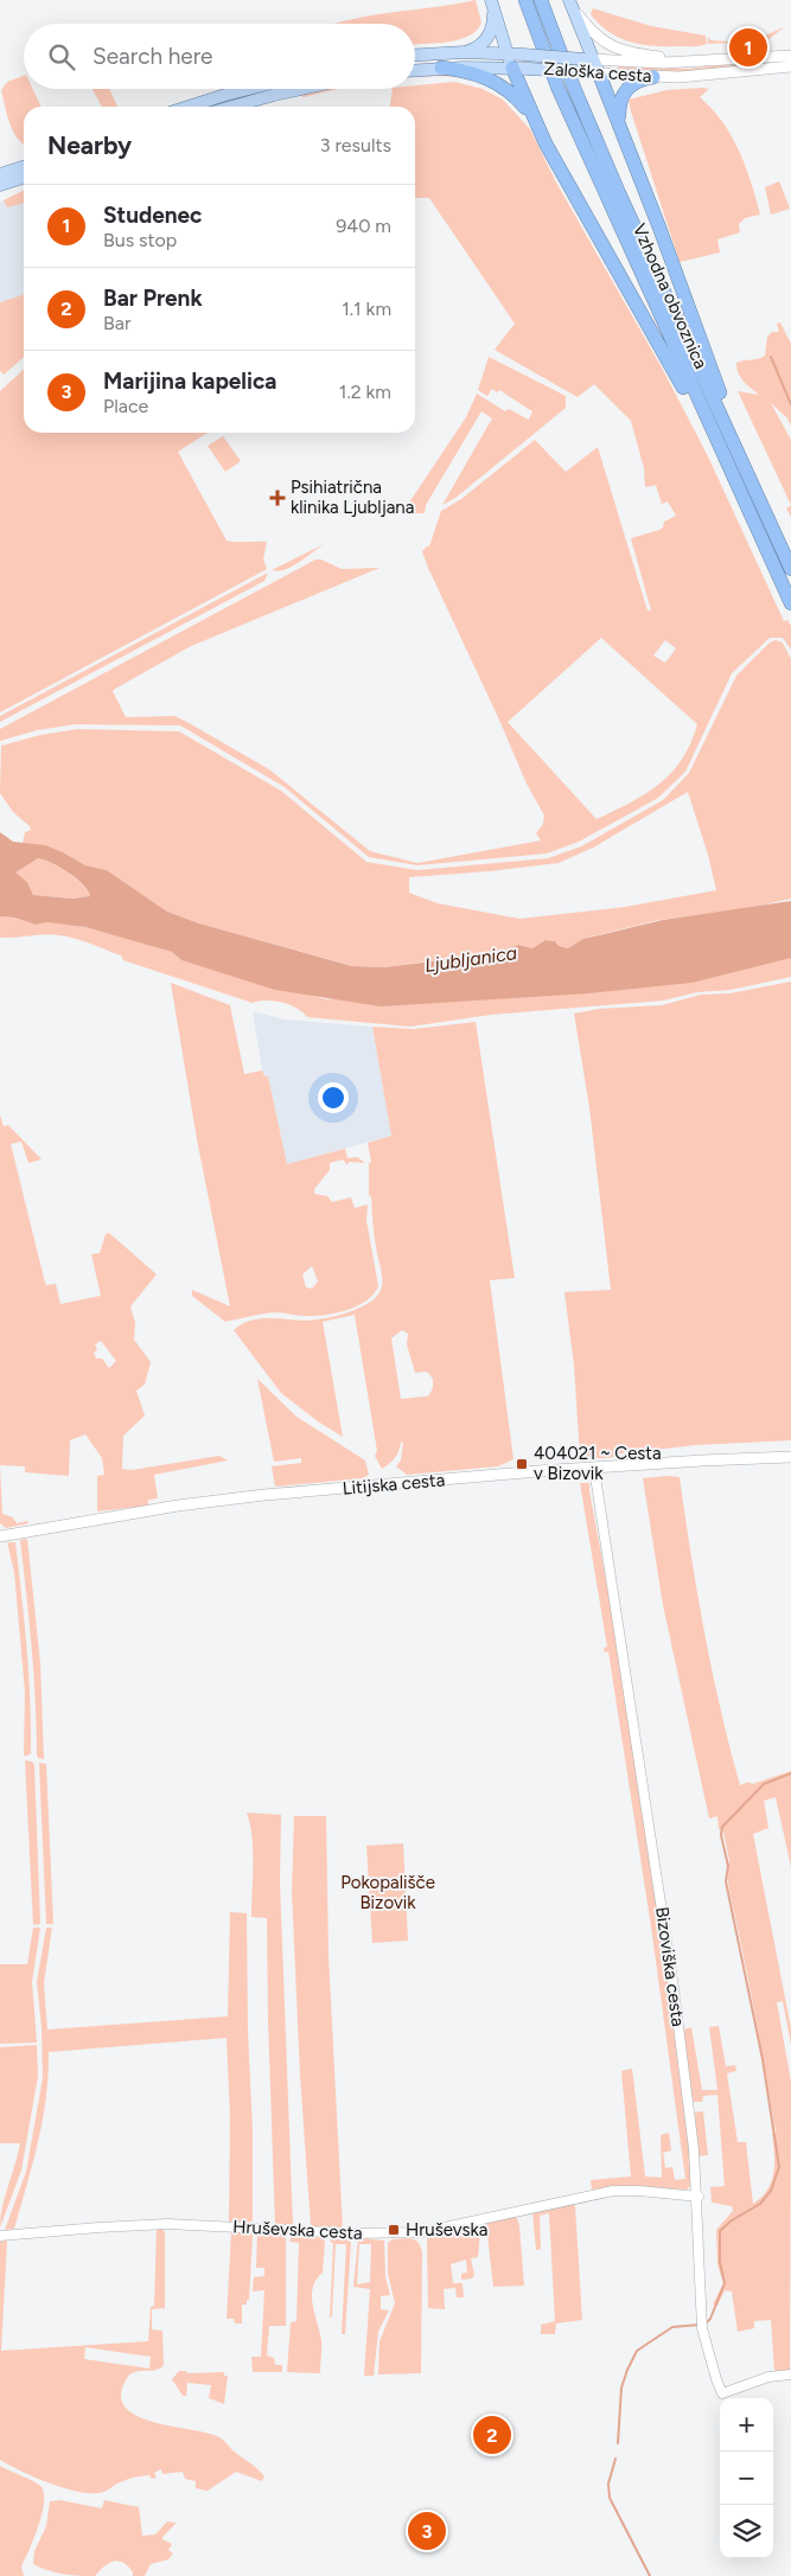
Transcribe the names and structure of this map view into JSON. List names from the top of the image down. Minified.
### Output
{"streets":{"highway":["Vzhodna obvoznica"],"main road":["Zaloška cesta","Litijska cesta"],"street":["Bizoviška cesta","Hruševska cesta"]},"crossings":[["Litijska cesta","Bizoviška cesta"],["Bizoviška cesta","Hruševska cesta"]],"water":["Ljubljanica"],"parks":["Pokopališče Bizovik"],"places":{"health":["Psihiatrična klinika Ljubljana"],"transit":["404021 ~ Cesta v Bizovik","Hruševska"]},"page":{"search":"Search here","pins":["1","2","3"],"heading":["Nearby","3 results"],"list":[{"mark":"1","name":"Studenec","note":"Bus stop","value":"940 m"},{"mark":"2","name":"Bar Prenk","note":"Bar","value":"1.1 km"},{"mark":"3","name":"Marijina kapelica","note":"Place","value":"1.2 km"}],"map_buttons":["+","−"]}}
